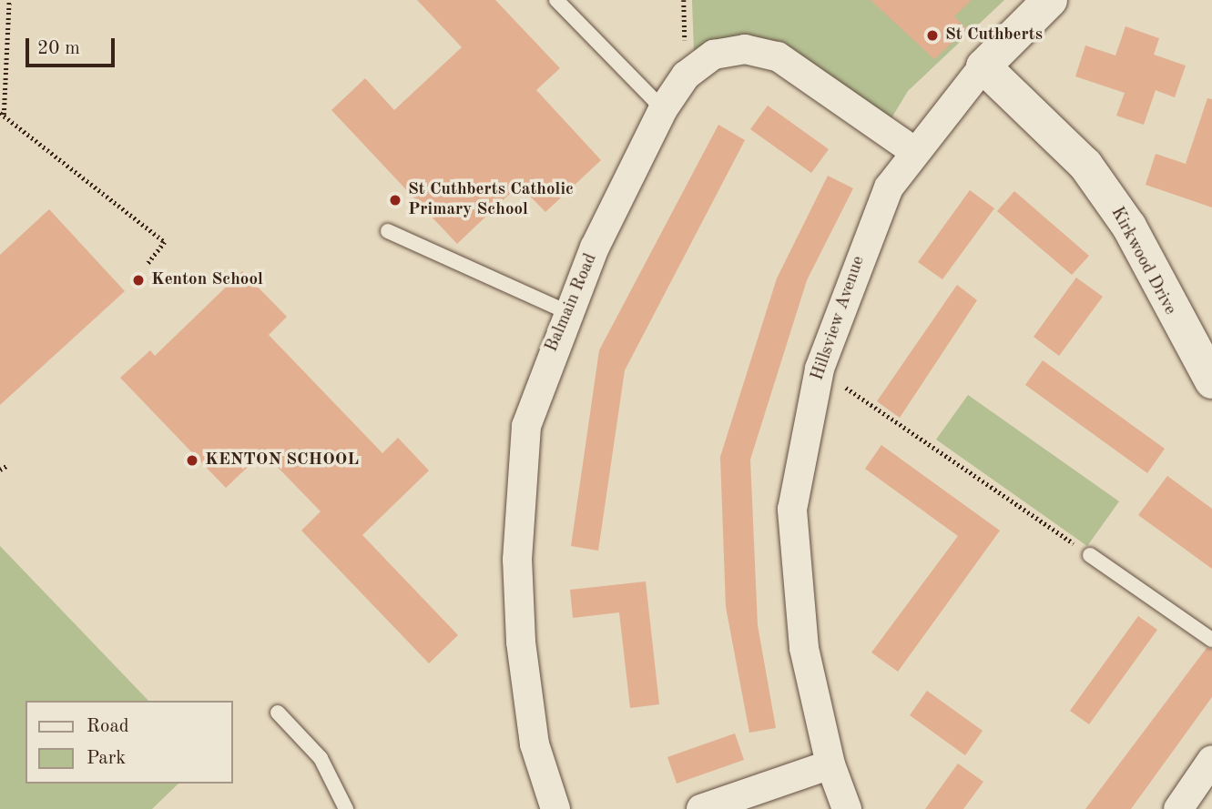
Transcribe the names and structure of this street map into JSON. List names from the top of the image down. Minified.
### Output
{"streets":{"street":["Kirkwood Drive","Balmain Road","Hillsview Avenue"]},"crossings":[["Kirkwood Drive","Hillsview Avenue"],["Balmain Road","Hillsview Avenue"]],"places":["St Cuthberts","St Cuthberts Catholic Primary School","Kenton School","KENTON SCHOOL"],"legend":["Road","Park"],"scale_bar":"20 m"}
